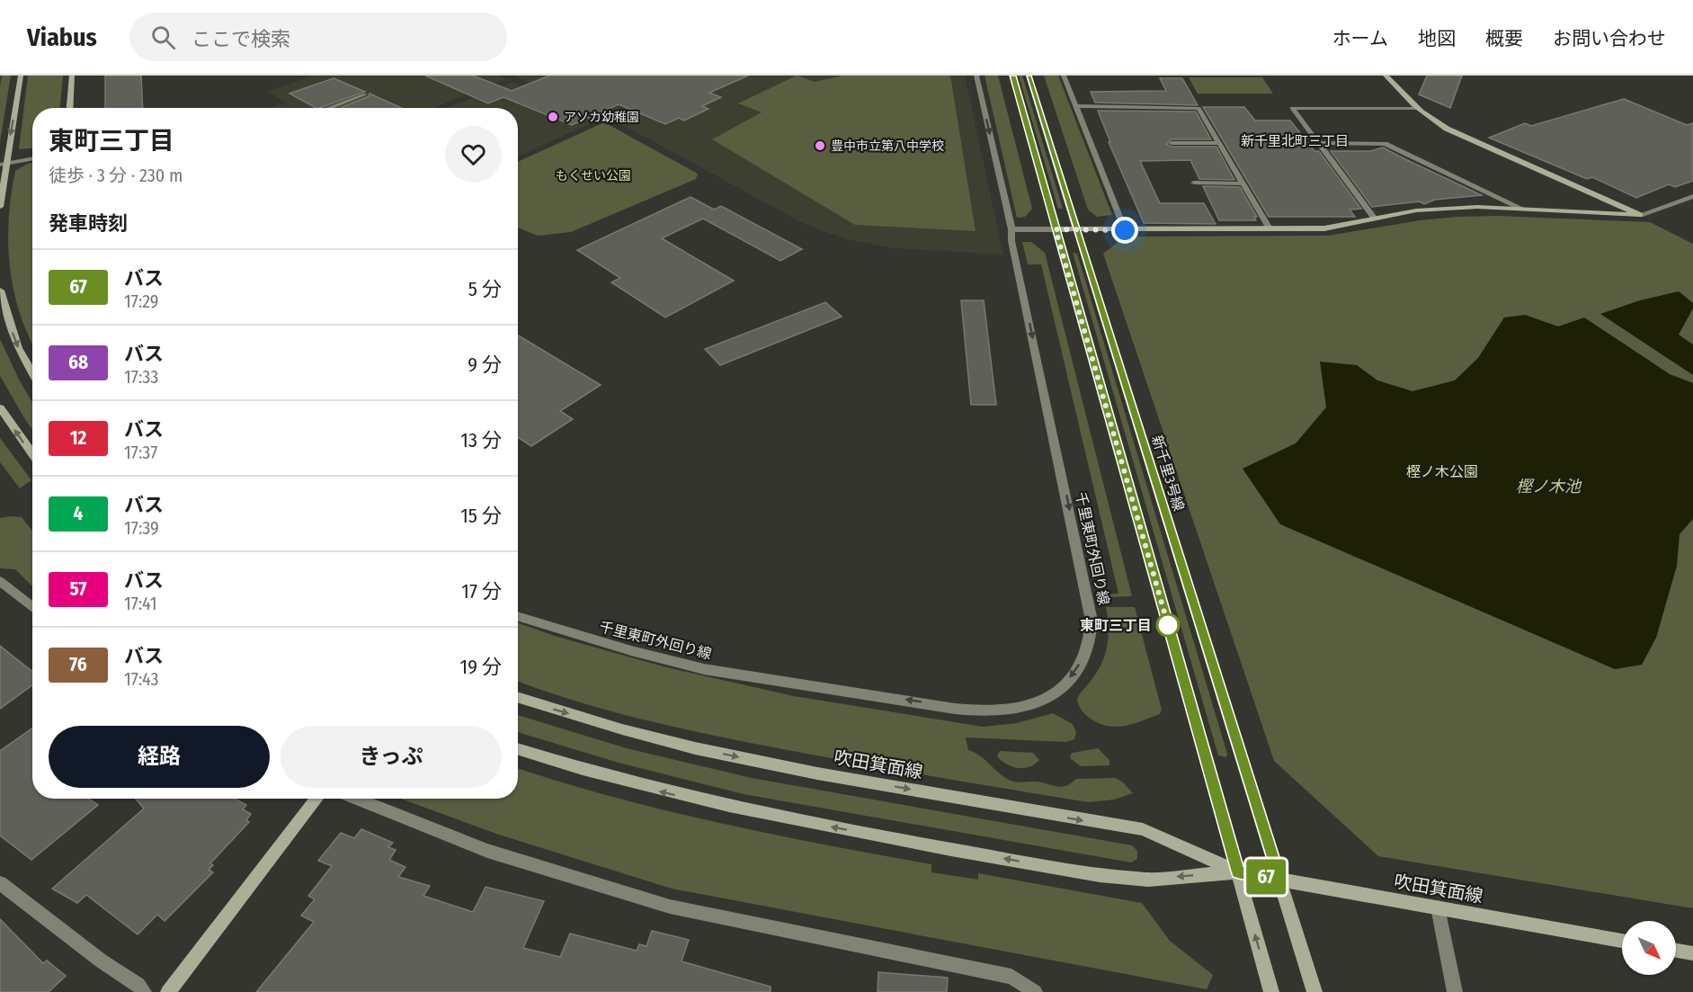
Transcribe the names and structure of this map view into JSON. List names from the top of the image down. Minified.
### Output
{"streets":{"street":["新千里3号線","千里東町外回り線","吹田箕面線"]},"crossings":[["新千里3号線","吹田箕面線"]],"districts":["新千里北町三丁目"],"water":["樫ノ木池"],"parks":["もくせい公園","樫ノ木公園"],"places":["アソカ幼稚園","豊中市立第八中学校","東町三丁目"],"lines":["bus line 67"],"north":"bottom right","page":{"header":"Viabus","search":"ここで検索","nav":["ホーム","地図","概要","お問い合わせ"],"on_map":"67","heading":[["東町三丁目","徒歩 · 3 分 · 230 m"],"発車時刻"],"list":[{"mark":"67","name":"バス","note":"17:29","value":"5 分"},{"mark":"68","name":"バス","note":"17:33","value":"9 分"},{"mark":"12","name":"バス","note":"17:37","value":"13 分"},{"mark":"4","name":"バス","note":"17:39","value":"15 分"},{"mark":"57","name":"バス","note":"17:41","value":"17 分"},{"mark":"76","name":"バス","note":"17:43","value":"19 分"}],"buttons":["経路","きっぷ"]}}
